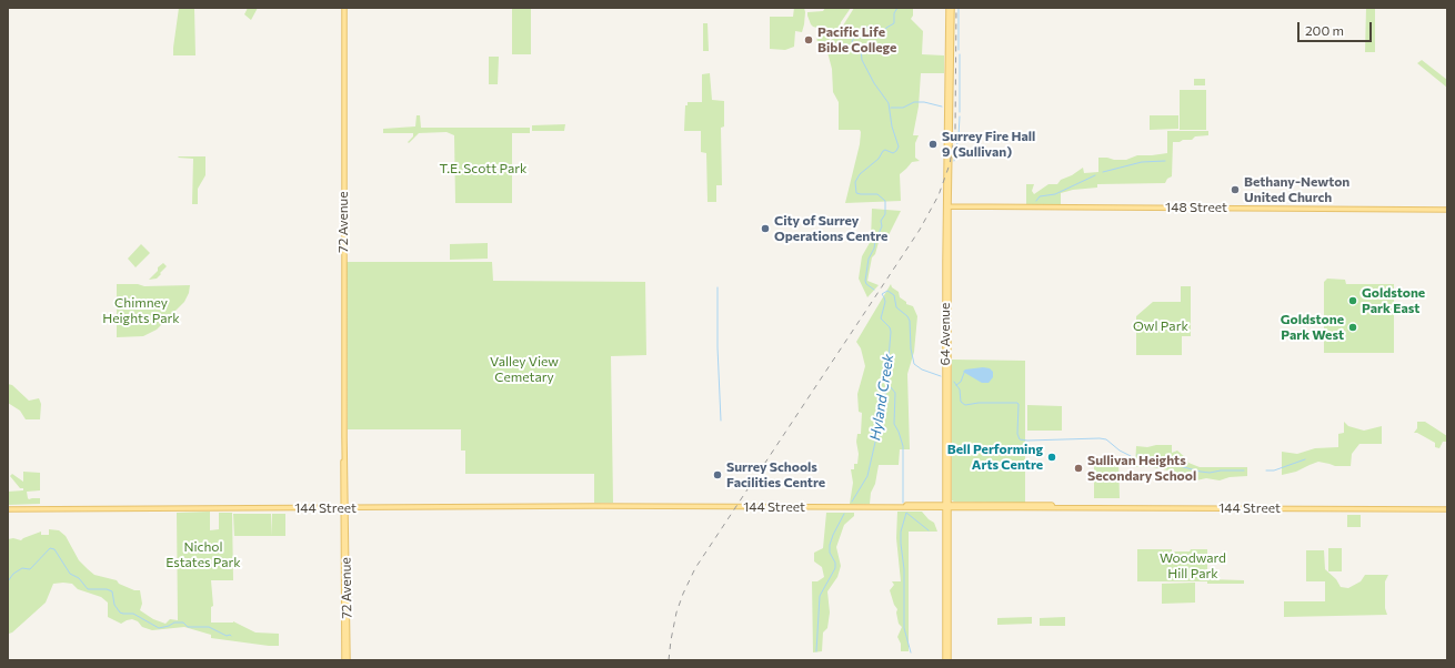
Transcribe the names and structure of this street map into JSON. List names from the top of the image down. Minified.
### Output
{"streets":{"main road":["148 Street","72 Avenue","64 Avenue","144 Street"]},"crossings":[["148 Street","64 Avenue"],["72 Avenue","144 Street"],["64 Avenue","144 Street"]],"water":["Hyland Creek"],"parks":["T.E. Scott Park","Chimney Heights Park","Owl Park","Valley View Cemetary","Nichol Estates Park","Woodward Hill Park"],"places":["Pacific Life Bible College","Surrey Fire Hall 9 (Sullivan)","Bethany-Newton United Church","City of Surrey Operations Centre","Goldstone Park East","Goldstone Park West","Bell Performing Arts Centre","Sullivan Heights Secondary School","Surrey Schools Facilities Centre"],"scale_bar":"200 m"}
